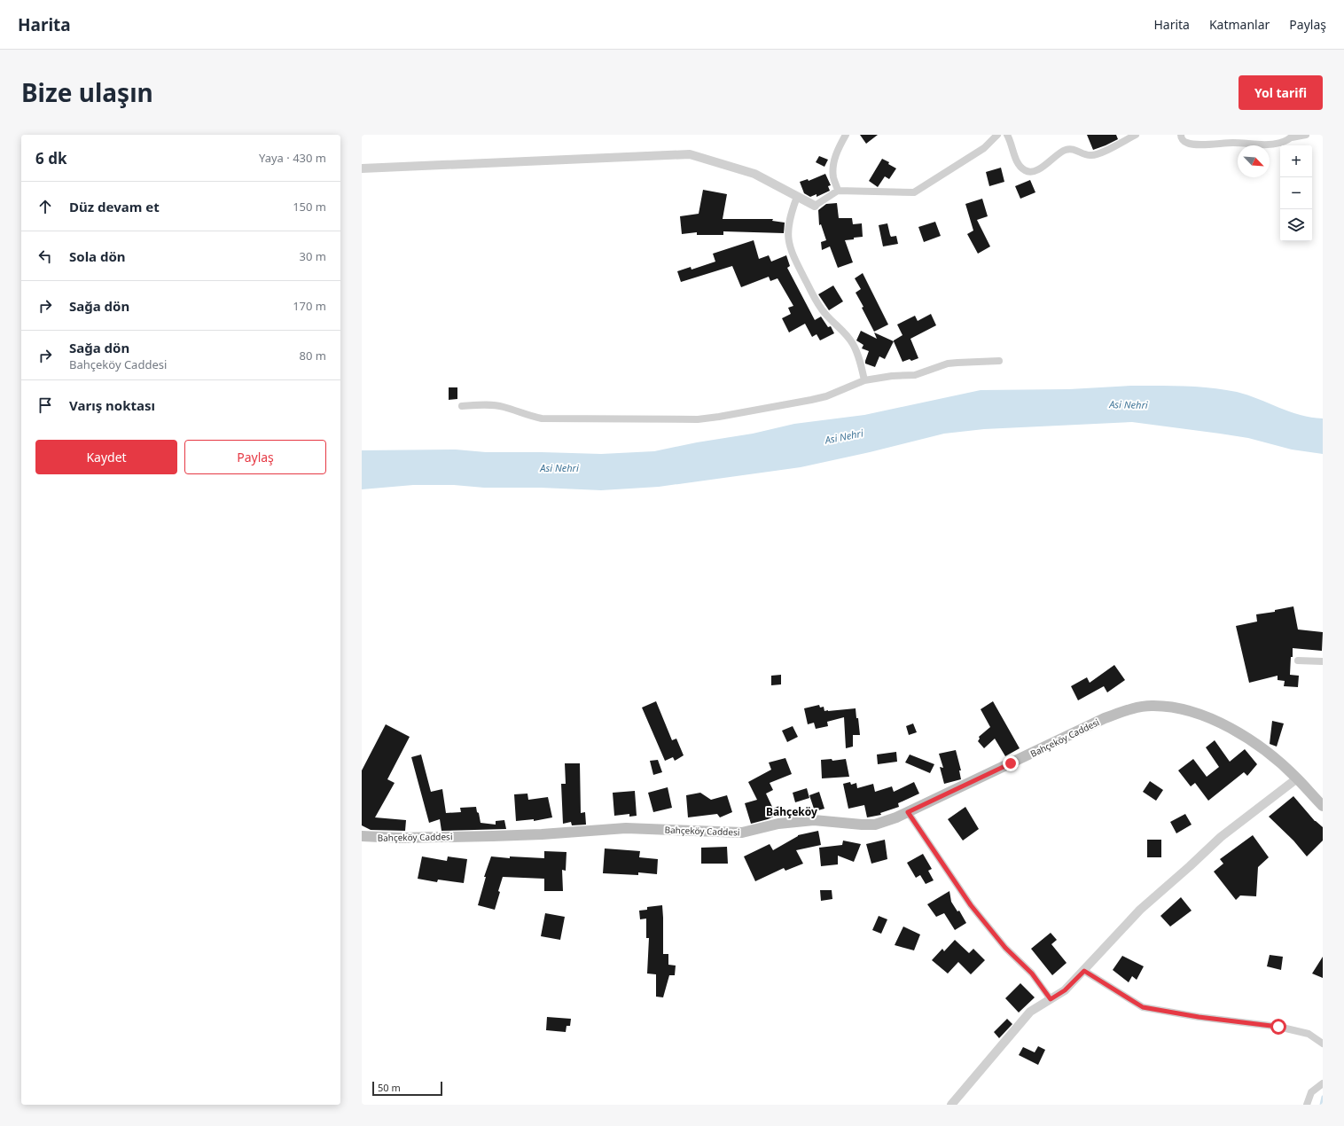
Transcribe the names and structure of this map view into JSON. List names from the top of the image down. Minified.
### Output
{"streets":{"main road":["Bahçeköy Caddesi"]},"districts":["Bahçeköy"],"water":["Asi Nehri"],"scale_bar":"50 m","north":"bottom right","page":{"header":"Harita","nav":["Harita","Katmanlar","Paylaş"],"title":"Bize ulaşın","buttons":["Yol tarifi",["Kaydet","Paylaş"]],"heading":["6 dk","Yaya · 430 m"],"map_buttons":["+","−"],"list":[["Düz devam et","150 m"],["Sola dön","30 m"],["Sağa dön","170 m"],["Sağa dön","Bahçeköy Caddesi","80 m"],"Varış noktası"],"scale":"50 m"}}
